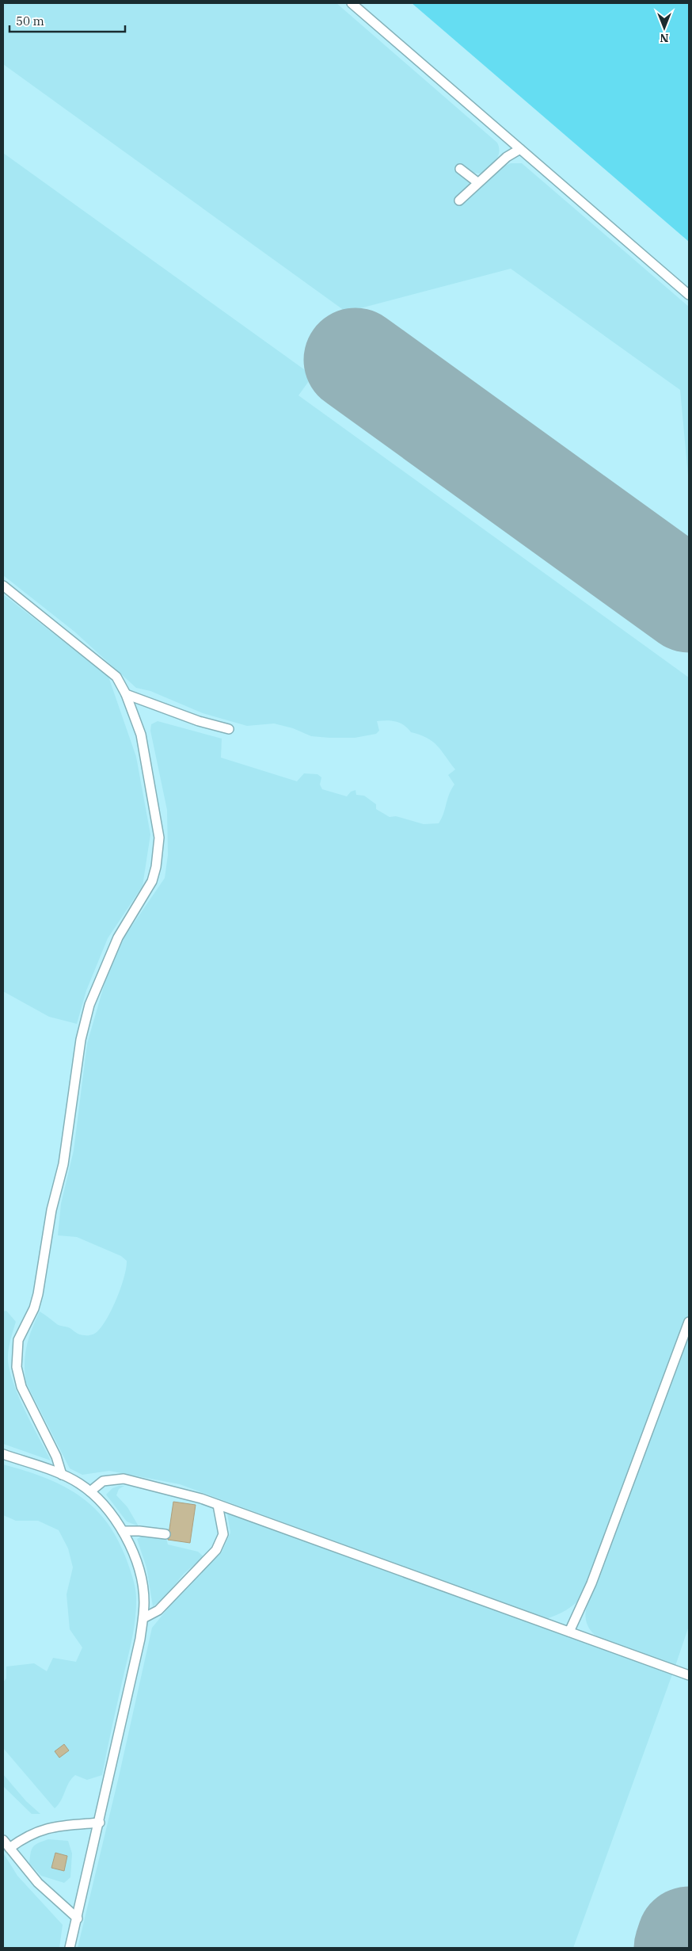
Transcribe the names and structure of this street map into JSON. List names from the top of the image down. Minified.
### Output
{"scale_bar":"50 m","north":"bottom"}
